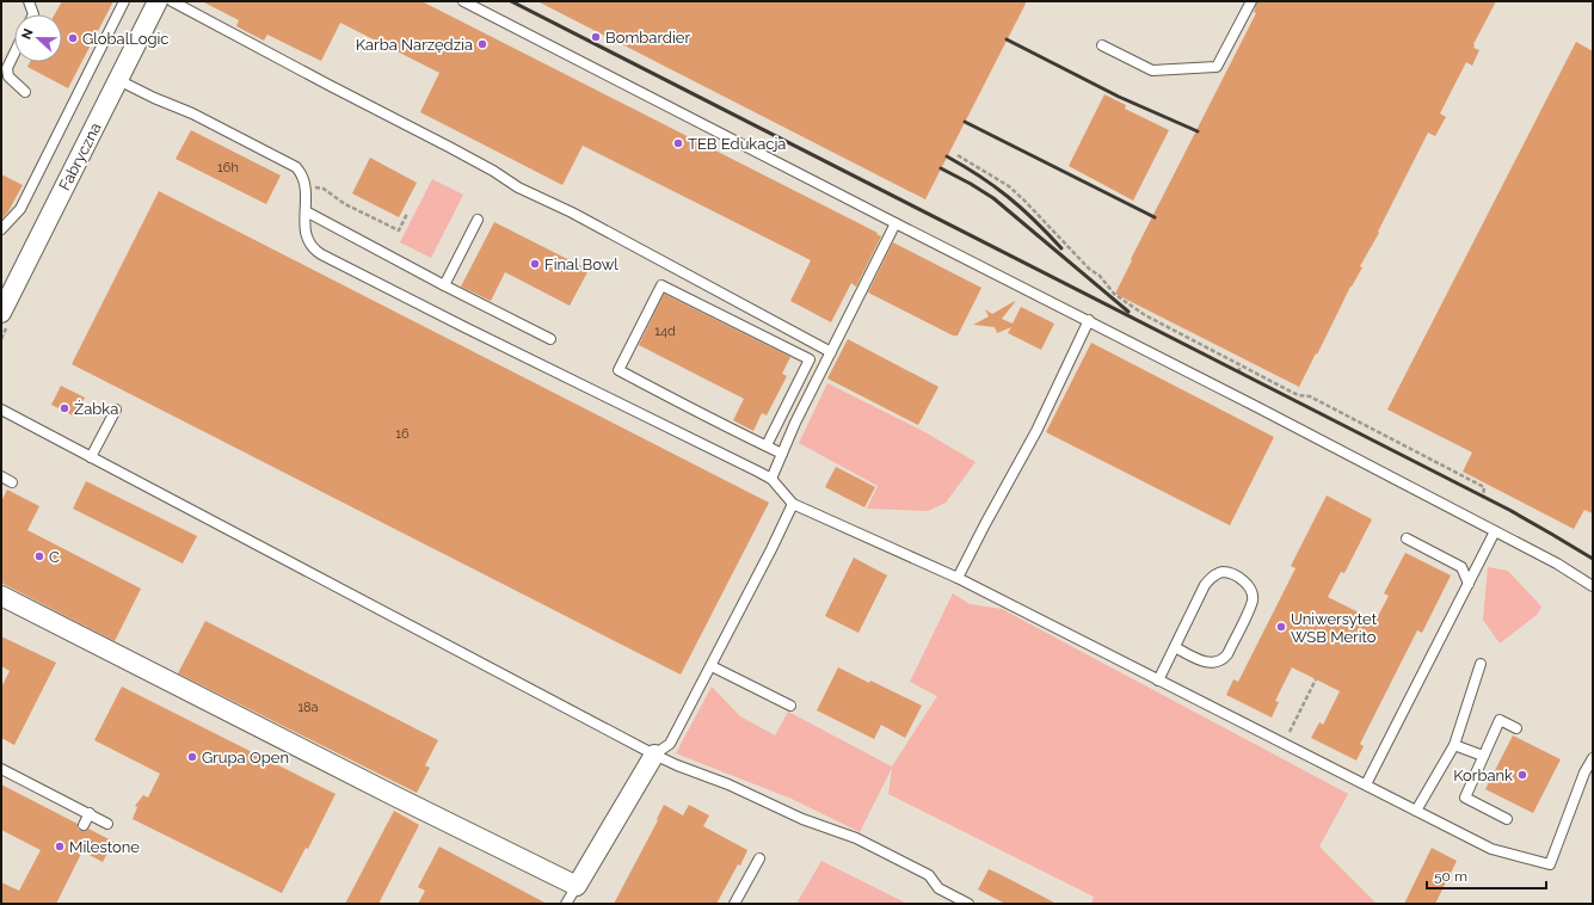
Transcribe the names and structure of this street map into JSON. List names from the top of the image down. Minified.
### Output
{"streets":{"street":["Fabryczna"]},"places":["Bombardier","GlobalLogic","Karba Narzędzia","TEB Edukacja","Final Bowl","Żabka","C","Uniwersytet WSB Merito","Grupa Open","Korbank","Milestone"],"house_numbers":["16h","14d","16","18a"],"scale_bar":"50 m","north":"left"}
